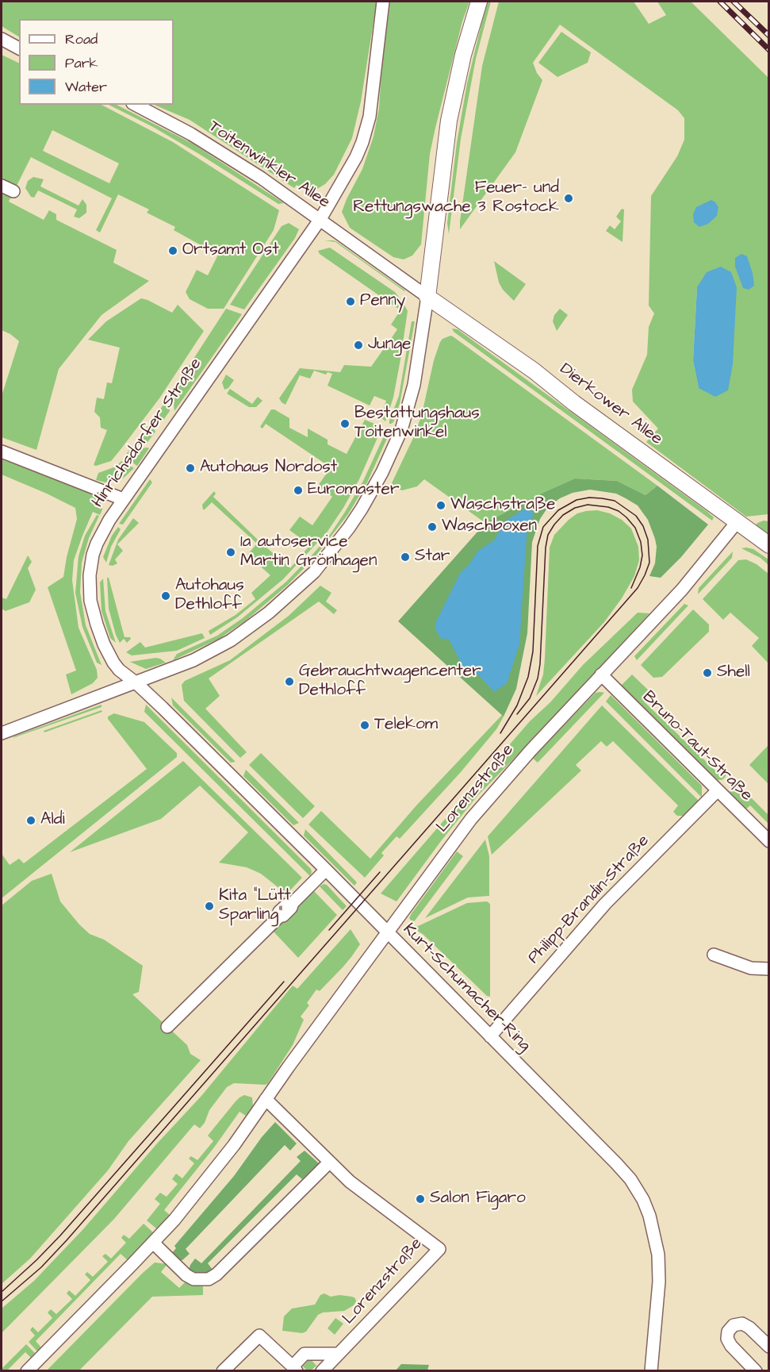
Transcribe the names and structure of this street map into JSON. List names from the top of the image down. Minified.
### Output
{"streets":{"main road":["Dierkower Allee"],"street":["Toitenwinkler Allee","Hinrichsdorfer Straße","Bruno-Taut-Straße","Lorenzstraße","Philipp-Brandin-Straße","Kurt-Schumacher-Ring"]},"crossings":[["Toitenwinkler Allee","Dierkower Allee"],["Toitenwinkler Allee","Hinrichsdorfer Straße"],["Dierkower Allee","Lorenzstraße"],["Hinrichsdorfer Straße","Kurt-Schumacher-Ring"],["Bruno-Taut-Straße","Lorenzstraße"],["Bruno-Taut-Straße","Philipp-Brandin-Straße"],["Lorenzstraße","Kurt-Schumacher-Ring"],["Philipp-Brandin-Straße","Kurt-Schumacher-Ring"]],"places":["Feuer- und Rettungswache 3 Rostock","Ortsamt Ost","Penny","Junge","Bestattungshaus Toitenwinkel","Autohaus Nordost","Euromaster","Waschstraße","Waschboxen","1a autoservice Martin Grönhagen","Star","Autohaus Dethloff","Shell","Gebrauchtwagencenter Dethloff","Telekom","Aldi","Kita \"Lütt Sparling\"","Salon Figaro"],"legend":["Road","Park","Water"]}
